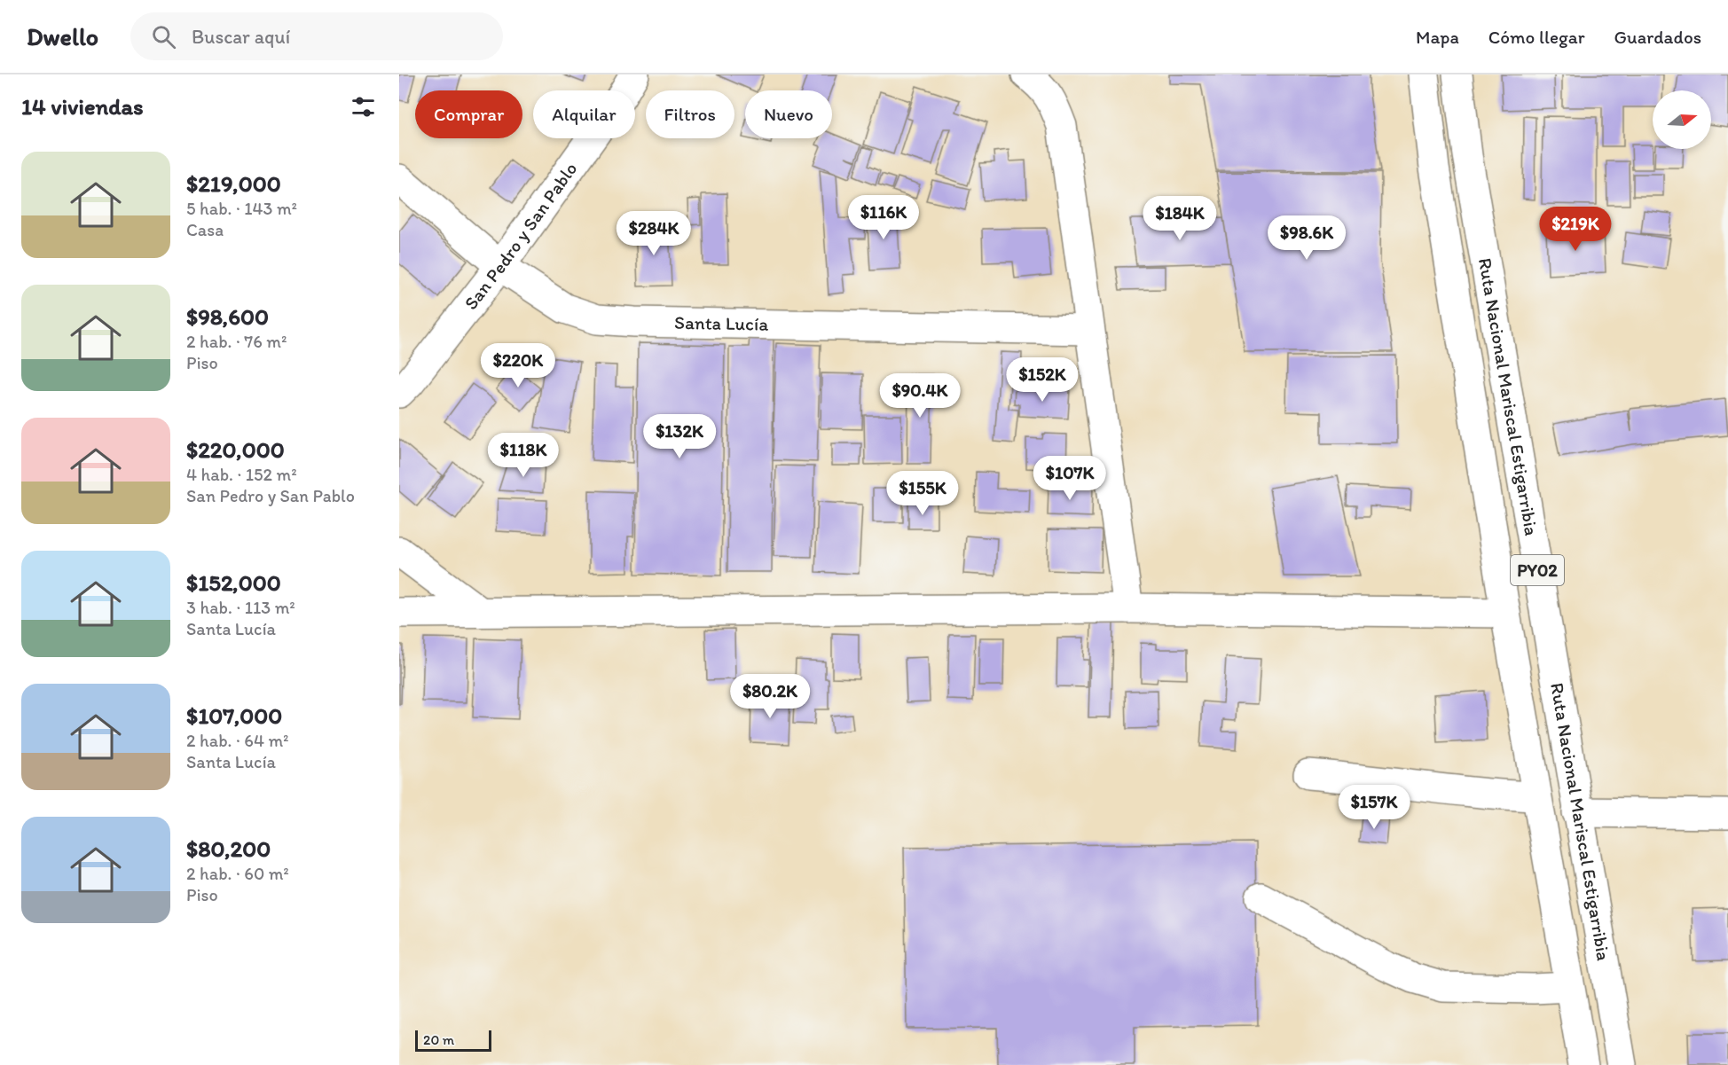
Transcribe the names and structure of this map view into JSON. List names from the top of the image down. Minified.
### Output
{"streets":{"main road":["San Pedro y San Pablo","Santa Lucía","Ruta Nacional Mariscal Estigarribia","PY02"]},"crossings":[["San Pedro y San Pablo","Santa Lucía"]],"scale_bar":"20 m","north":"right","page":{"header":"Dwello","search":"Buscar aquí","nav":["Mapa","Cómo llegar","Guardados"],"heading":"14 viviendas","chip":["Comprar","Alquilar","Filtros","Nuevo"],"list":[{"name":"$219,000","note":"5 hab. · 143 m² · Casa"},{"name":"$98,600","note":"2 hab. · 76 m² · Piso"},{"name":"$220,000","note":"4 hab. · 152 m² · San Pedro y San Pablo"},{"name":"$152,000","note":"3 hab. · 113 m² · Santa Lucía"},{"name":"$107,000","note":"2 hab. · 64 m² · Santa Lucía"},{"name":"$80,200","note":"2 hab. · 60 m² · Piso"}],"price":["$116K","$184K","$219K","$284K","$98.6K","$220K","$152K","$90.4K","$132K","$118K","$107K","$155K","$80.2K","$157K"],"scale":"20 m"}}
